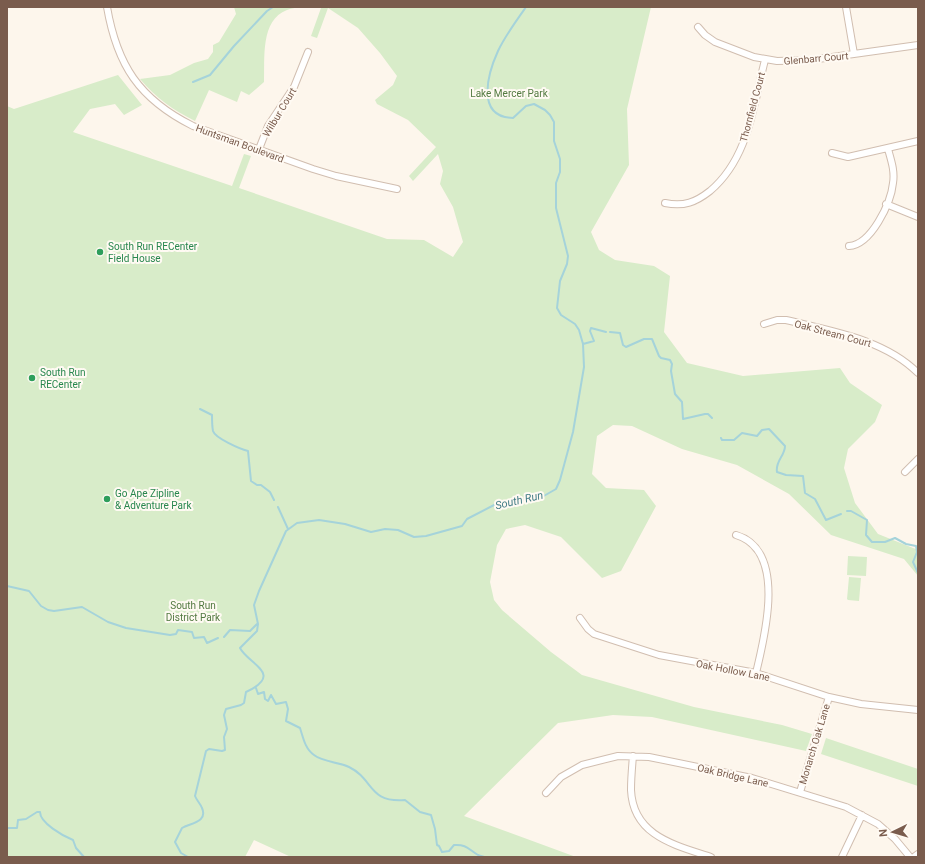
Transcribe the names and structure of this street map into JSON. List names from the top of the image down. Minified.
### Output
{"streets":{"street":["Glenbarr Court","Thornfield Court","Wilbur Court","Huntsman Boulevard","Oak Stream Court","Oak Hollow Lane","Monarch Oak Lane","Oak Bridge Lane"]},"crossings":[["Glenbarr Court","Thornfield Court"],["Wilbur Court","Huntsman Boulevard"],["Oak Hollow Lane","Monarch Oak Lane"],["Monarch Oak Lane","Oak Bridge Lane"]],"water":["South Run"],"parks":["Lake Mercer Park","South Run District Park"],"places":["South Run RECenter Field House","South Run RECenter","Go Ape Zipline & Adventure Park"],"north":"left"}
